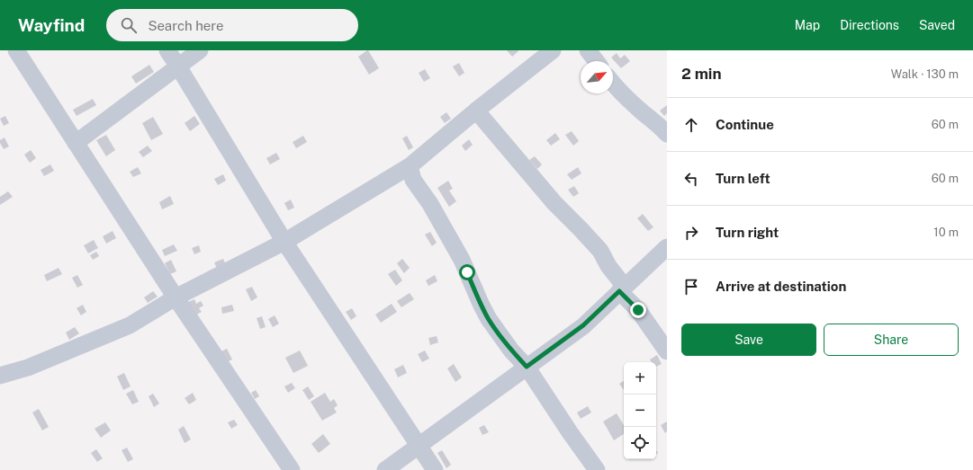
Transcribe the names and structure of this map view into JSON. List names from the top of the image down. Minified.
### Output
{"north":"top right","page":{"header":"Wayfind","search":"Search here","nav":["Map","Directions","Saved"],"heading":["2 min","Walk · 130 m"],"list":[["Continue","60 m"],["Turn left","60 m"],["Turn right","10 m"],"Arrive at destination"],"buttons":["Save","Share"],"map_buttons":["+","−"]}}
